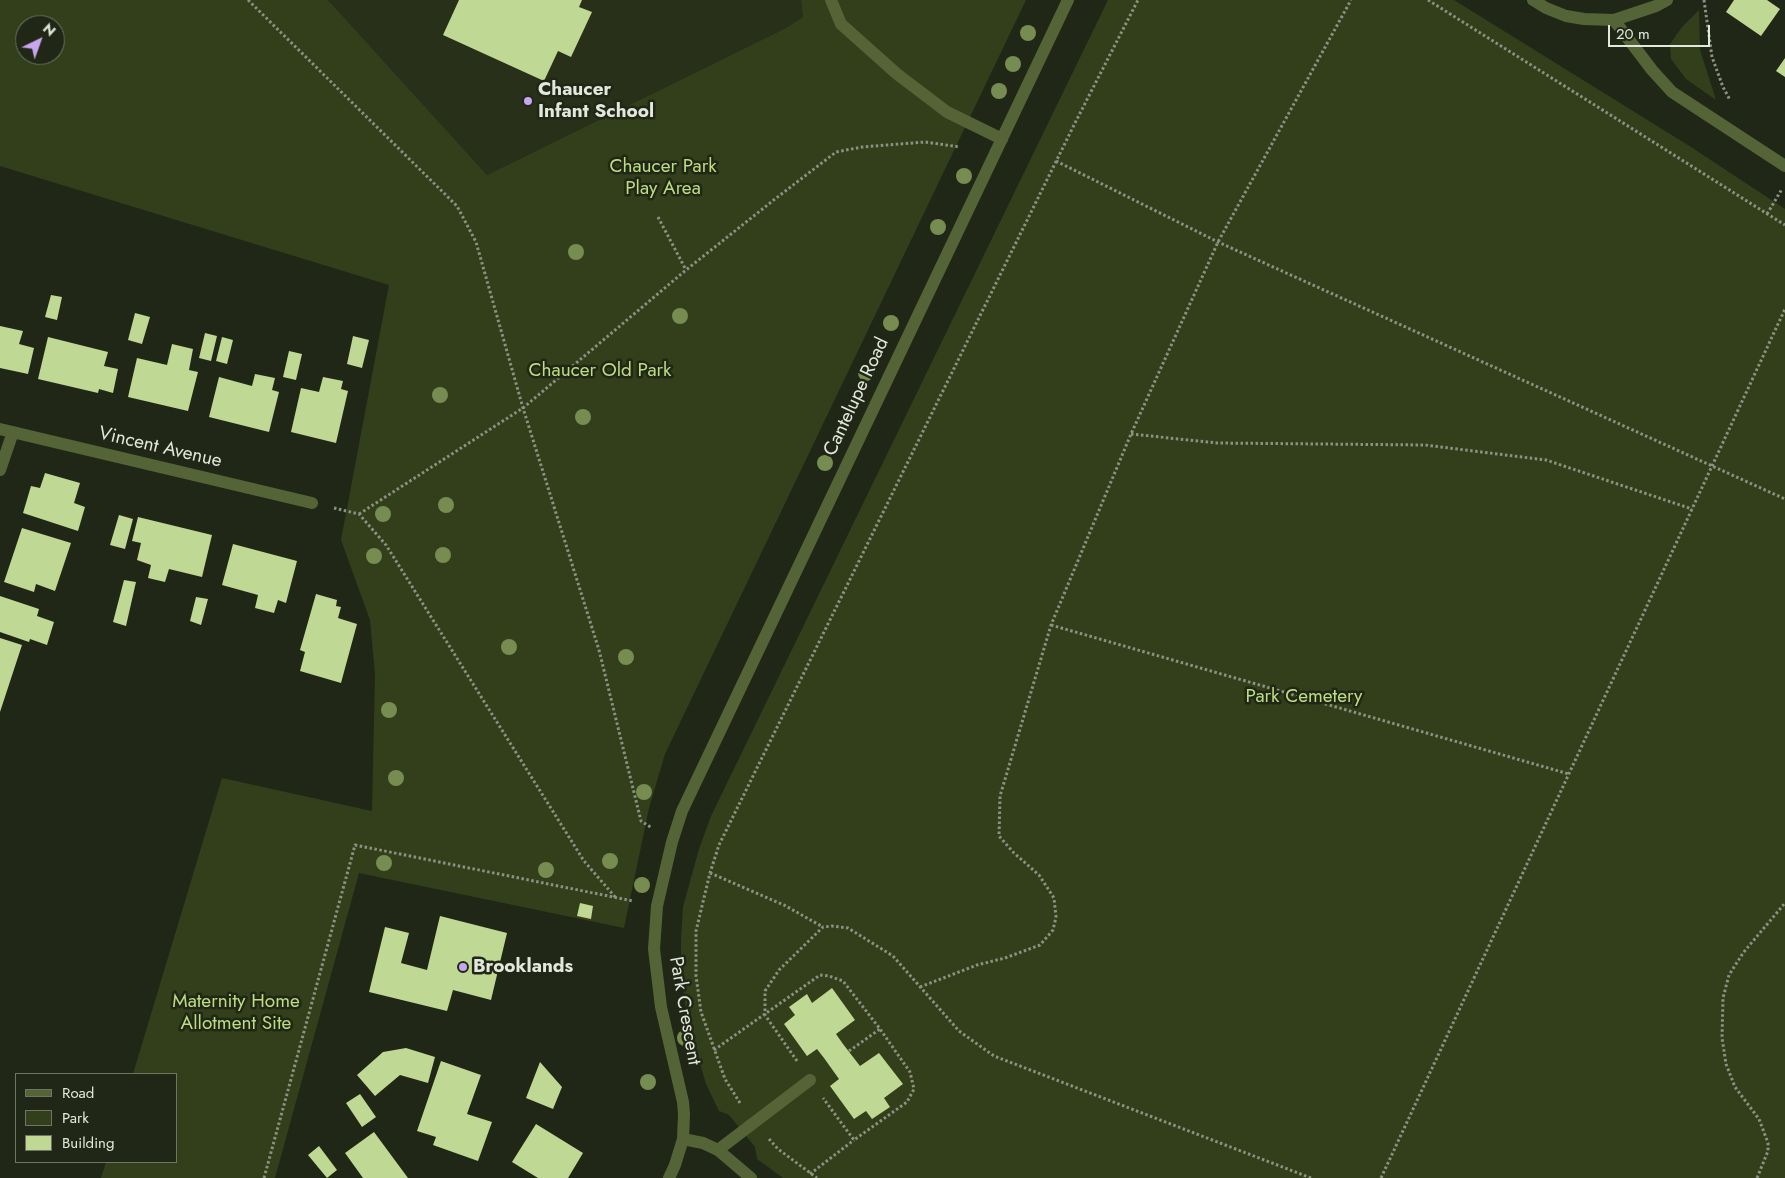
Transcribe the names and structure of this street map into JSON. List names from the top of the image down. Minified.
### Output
{"streets":{"street":["Cantelupe Road","Vincent Avenue","Park Crescent"]},"crossings":[["Cantelupe Road","Park Crescent"]],"parks":["Chaucer Park Play Area","Chaucer Old Park","Park Cemetery","Maternity Home Allotment Site"],"places":["Chaucer Infant School","Brooklands"],"legend":["Road","Park","Building"],"scale_bar":"20 m","north":"top right"}
